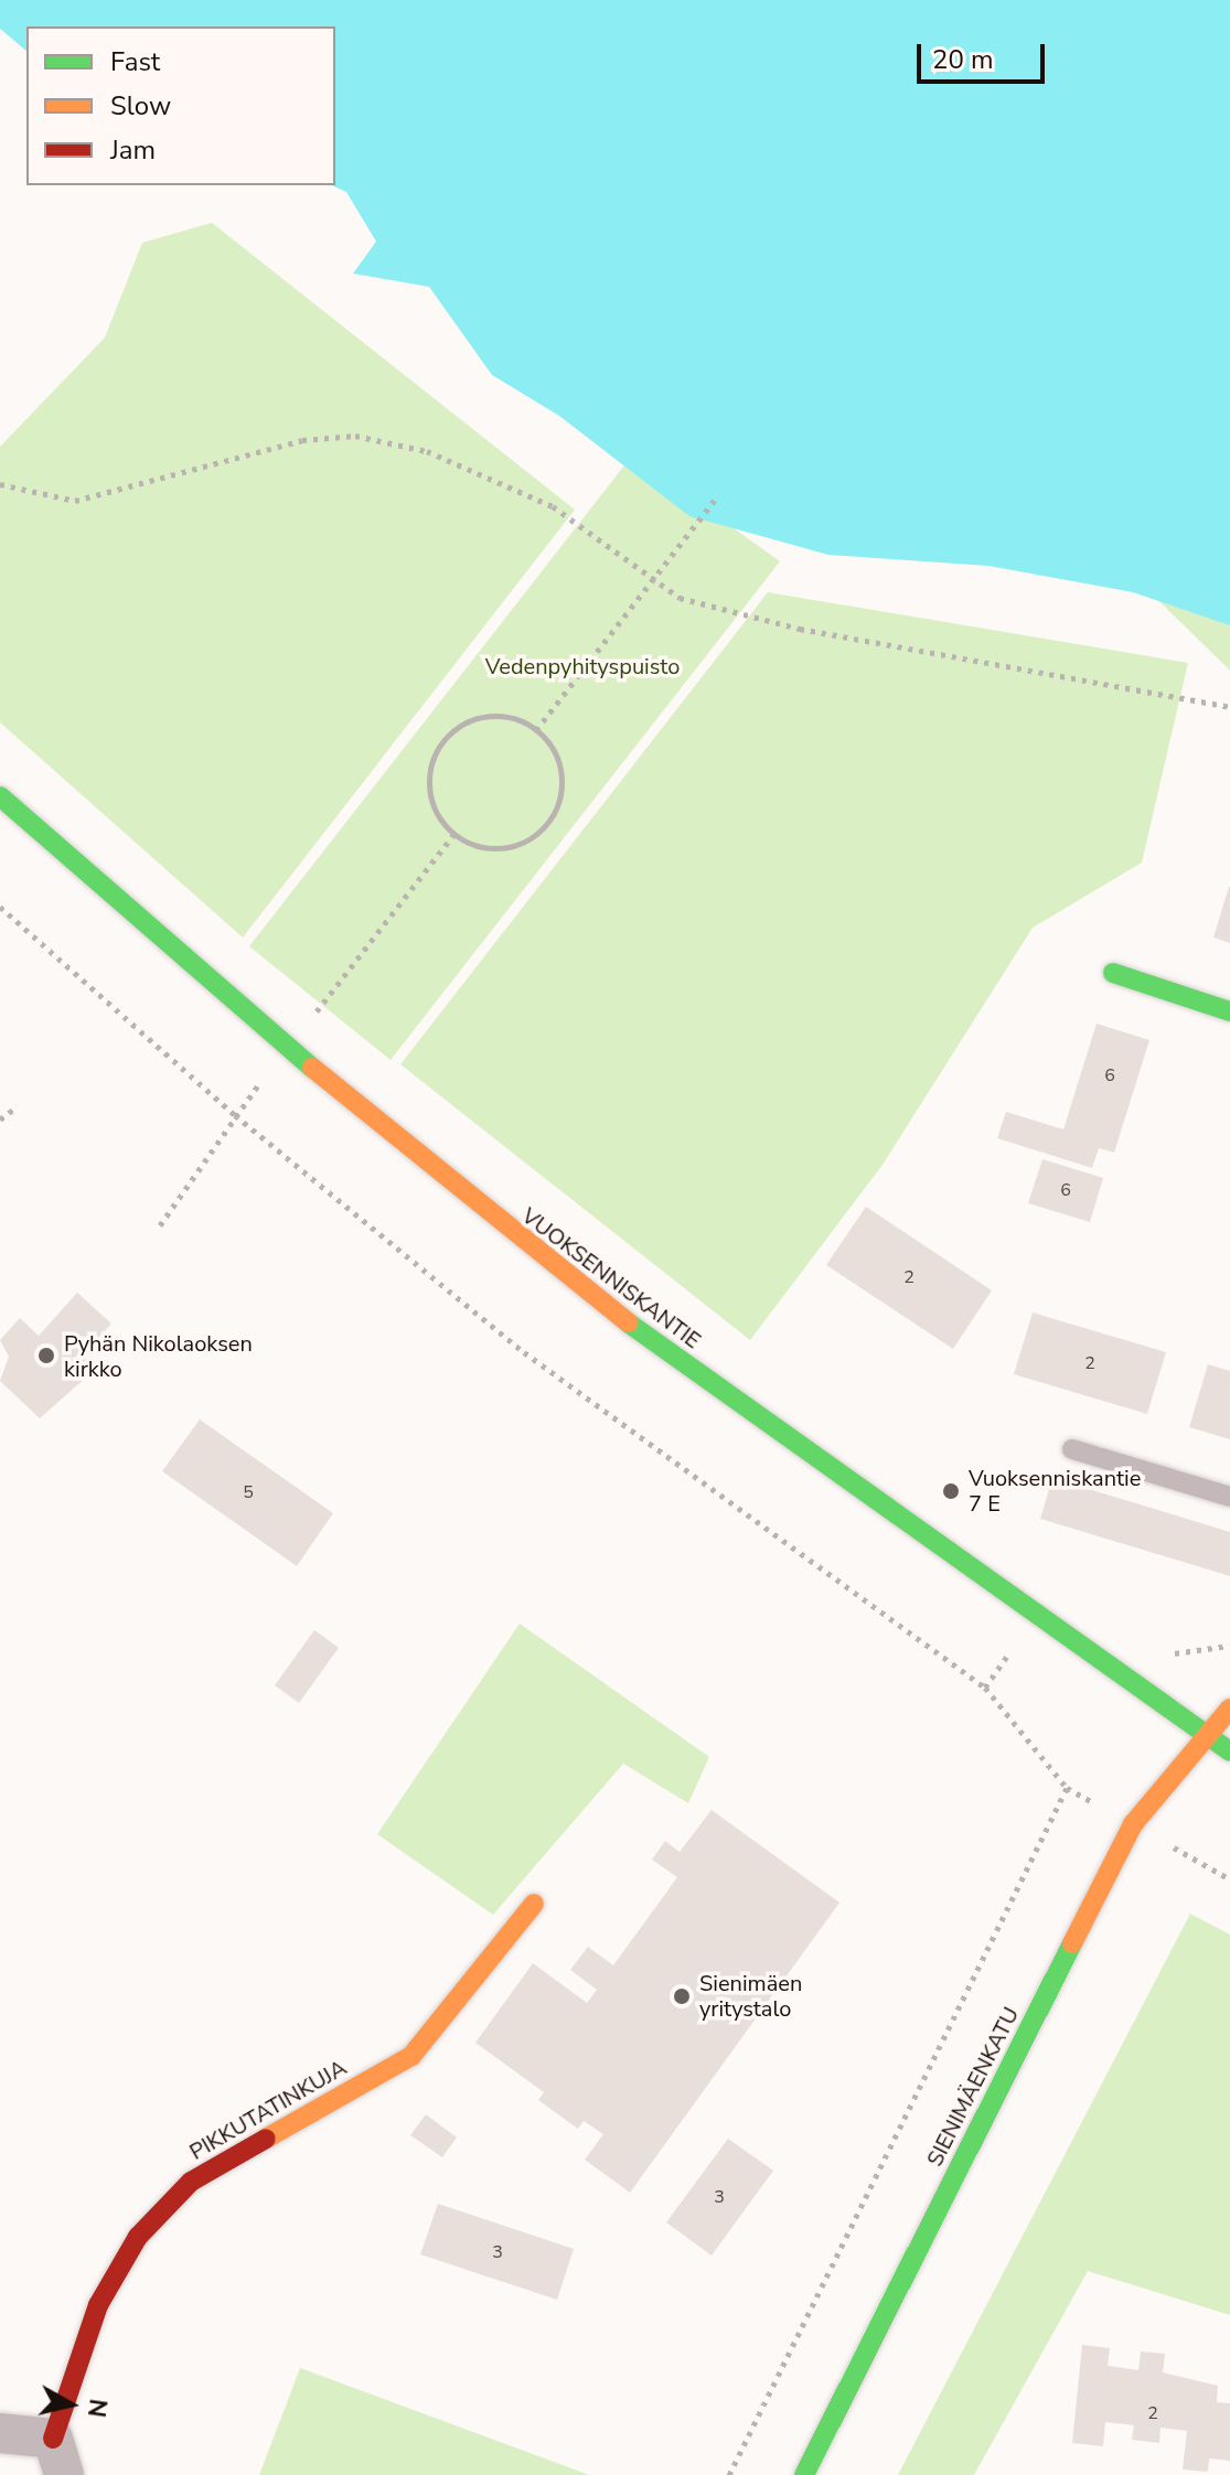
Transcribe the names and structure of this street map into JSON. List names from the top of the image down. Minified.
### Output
{"streets":{"street":["VUOKSENNISKANTIE","SIENIMÄENKATU","PIKKUTATINKUJA"]},"crossings":[["VUOKSENNISKANTIE","SIENIMÄENKATU"]],"parks":["Vedenpyhityspuisto"],"places":["Pyhän Nikolaoksen kirkko","Vuoksenniskantie 7 E","Sienimäen yritystalo"],"house_numbers":["6","6","2","2","5","3","3","2"],"legend":["Fast","Slow","Jam"],"scale_bar":"20 m","north":"right"}
